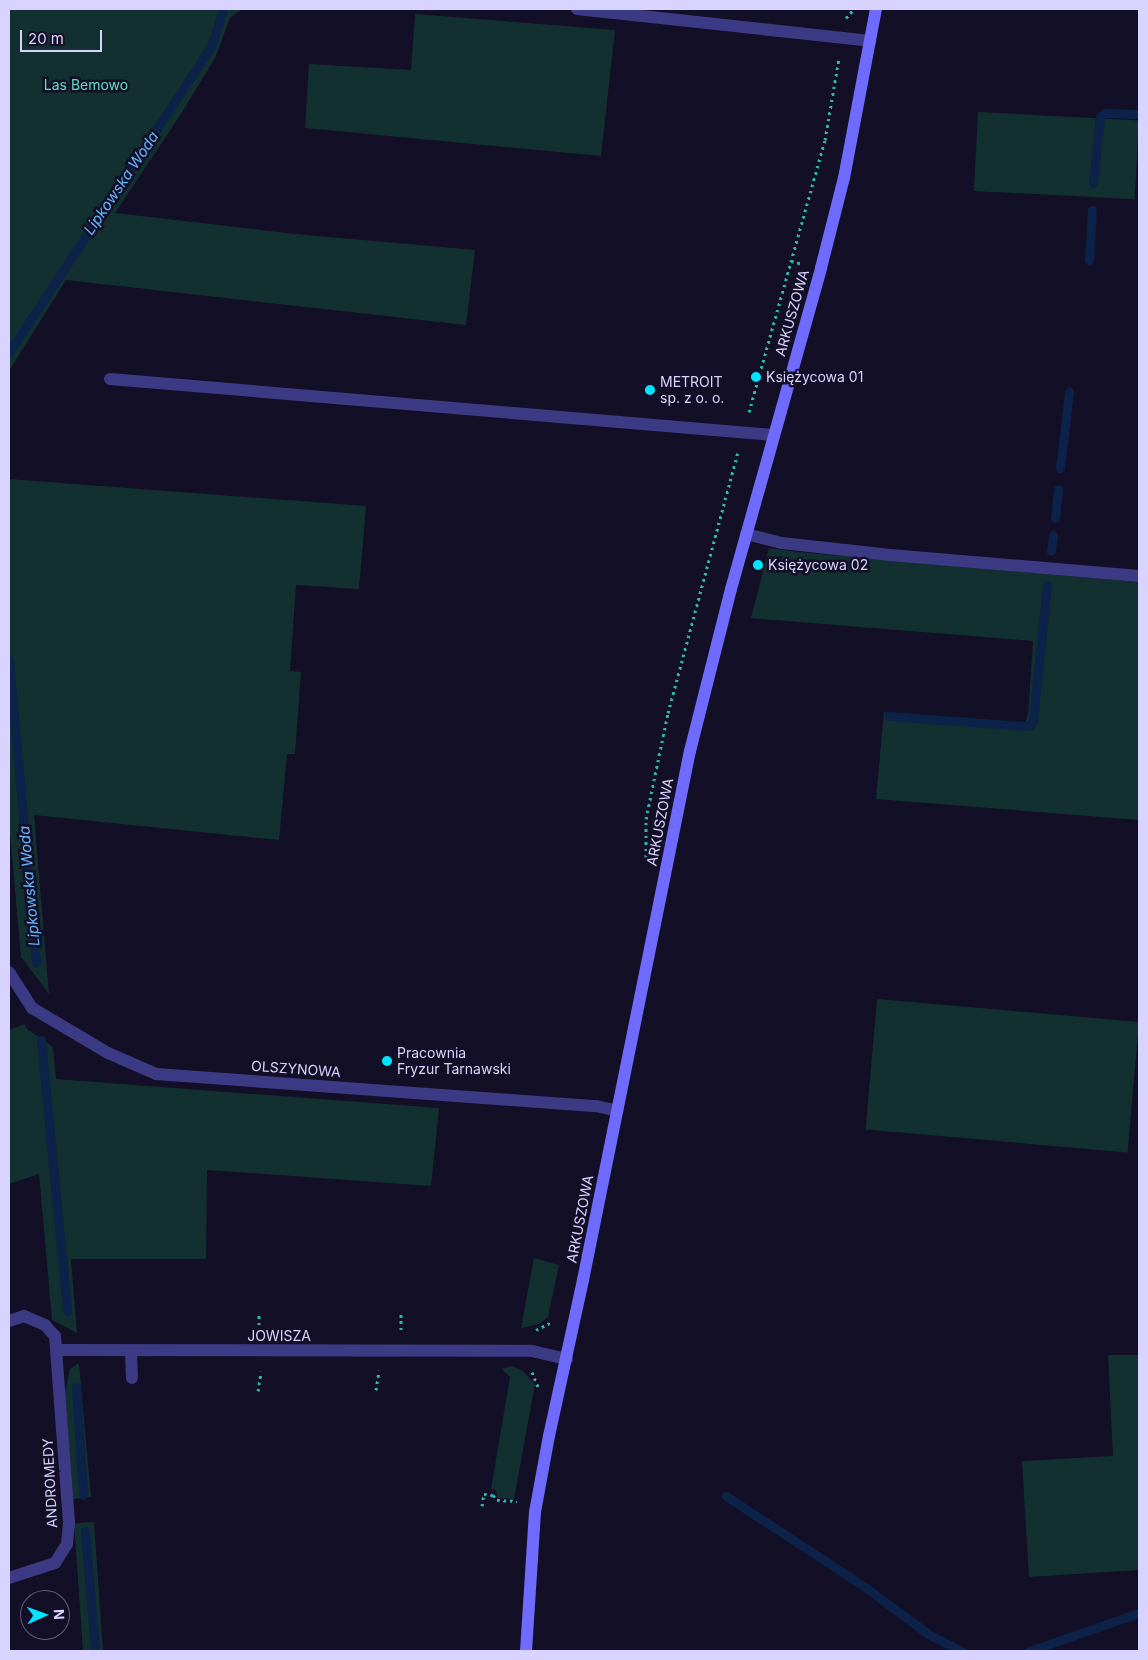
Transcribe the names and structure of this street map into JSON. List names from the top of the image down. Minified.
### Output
{"streets":{"main road":["ARKUSZOWA"],"street":["OLSZYNOWA","JOWISZA","ANDROMEDY"]},"crossings":[["ARKUSZOWA","OLSZYNOWA"],["ARKUSZOWA","JOWISZA"],["JOWISZA","ANDROMEDY"]],"water":["Lipkowska Woda"],"parks":["Las Bemowo"],"places":["Księżycowa 01","METROIT sp. z o. o.","Księżycowa 02","Pracownia Fryzur Tarnawski"],"scale_bar":"20 m","north":"right"}
